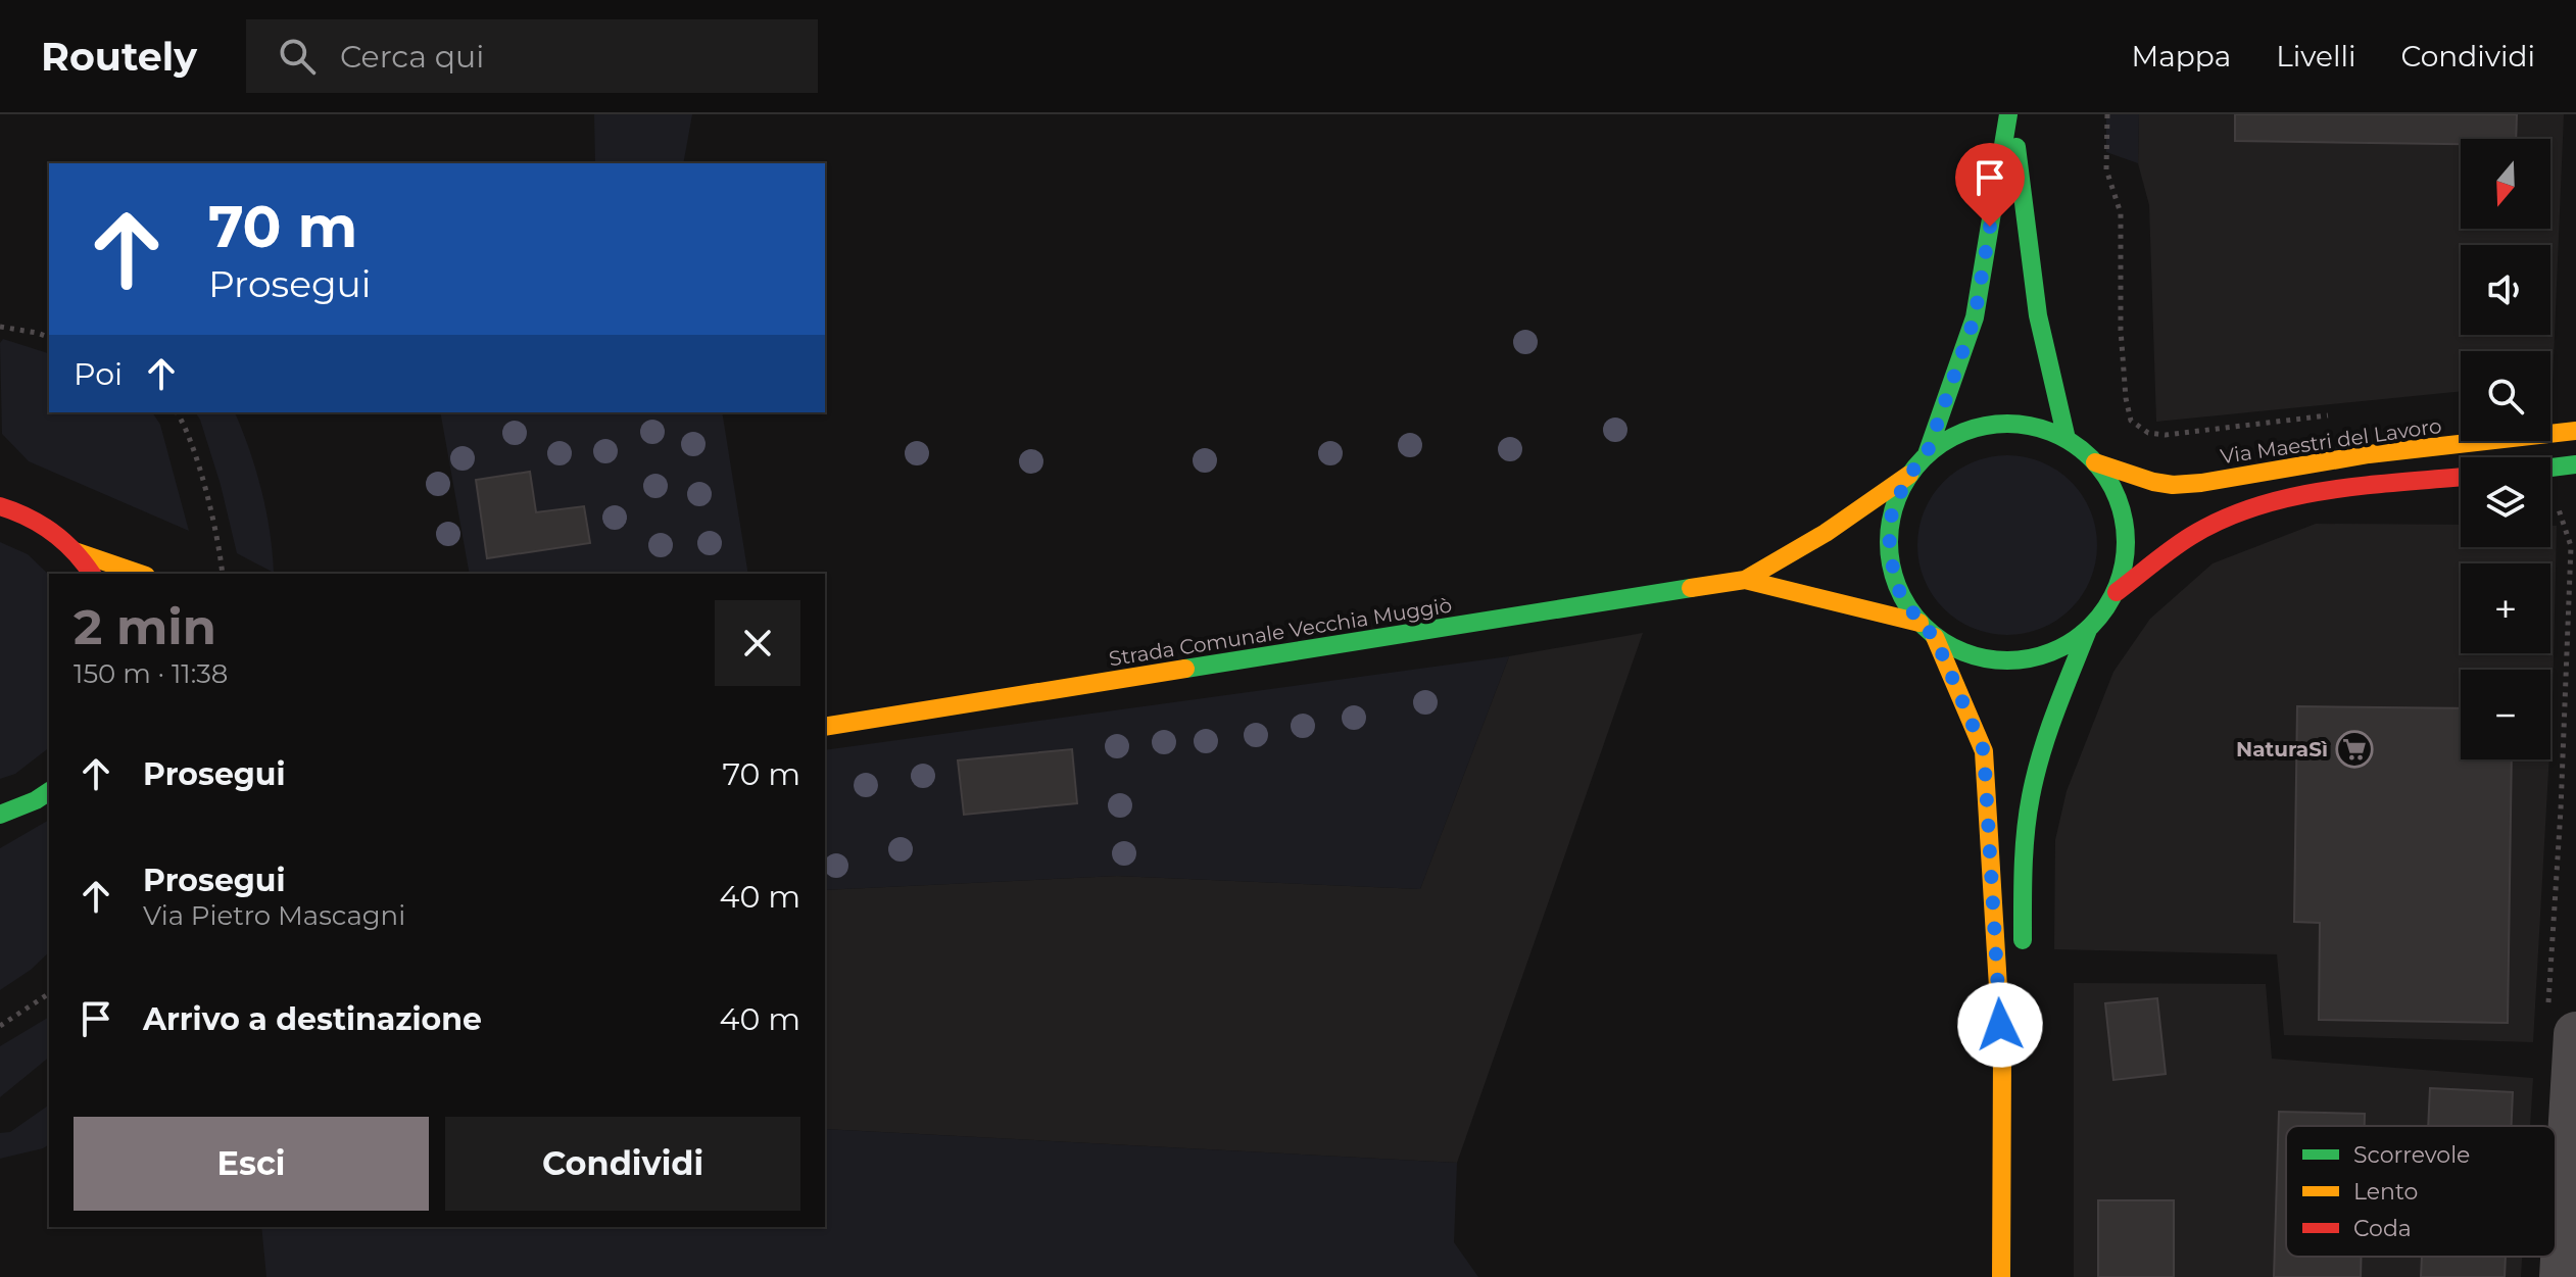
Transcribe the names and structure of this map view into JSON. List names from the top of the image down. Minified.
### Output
{"streets":{"main road":["Via Maestri del Lavoro","Strada Comunale Vecchia Muggiò"]},"places":{"supermarket":["NaturaSì"]},"legend":["Scorrevole","Lento","Coda"],"north":"bottom","page":{"header":"Routely","search":"Cerca qui","nav":["Mappa","Livelli","Condividi"],"map_buttons":["+","−"],"turn":["70 m","Prosegui"],"then":"Poi","heading":["2 min","150 m · 11:38"],"list":[{"name":"Prosegui","value":"70 m"},{"name":"Prosegui","note":"Via Pietro Mascagni","value":"40 m"},{"name":"Arrivo a destinazione","value":"40 m"}],"buttons":["Esci","Condividi"]}}
